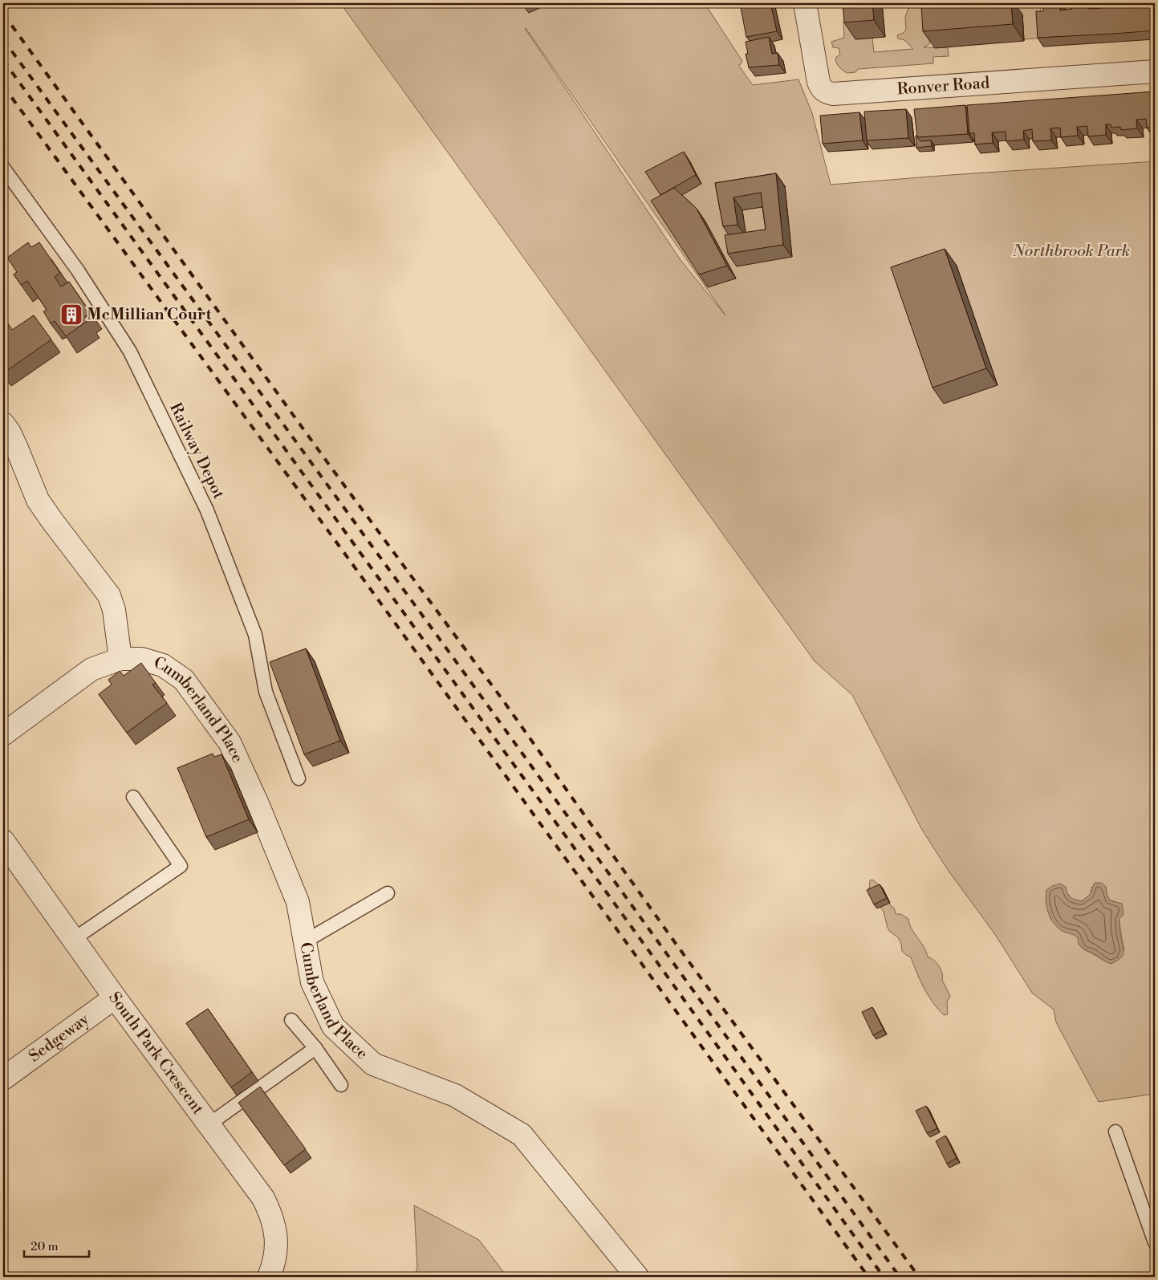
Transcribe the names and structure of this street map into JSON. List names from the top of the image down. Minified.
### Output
{"streets":{"street":["Ronver Road","Cumberland Place","Sedgeway","South Park Crescent"],"lane":["Railway Depot"]},"crossings":[["Sedgeway","South Park Crescent"]],"parks":["Northbrook Park"],"places":{"building":["McMillian Court"]},"scale_bar":"20 m"}
